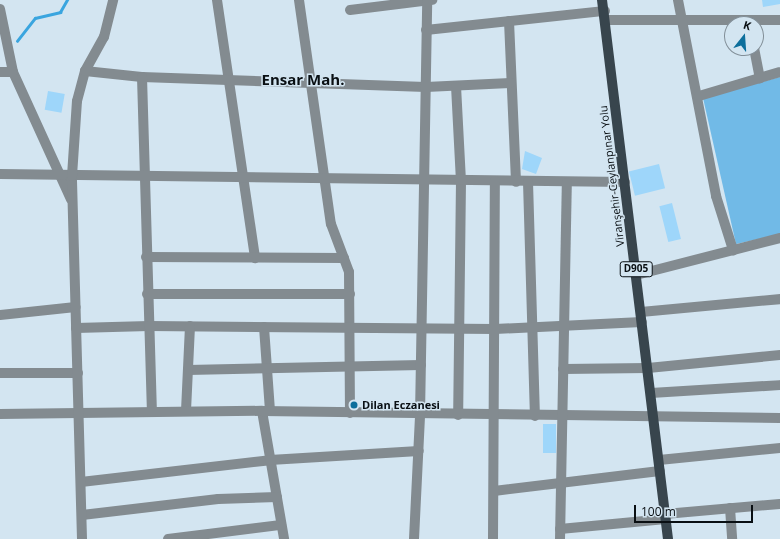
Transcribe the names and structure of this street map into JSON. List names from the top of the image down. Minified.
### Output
{"streets":{"main road":["Viranşehir-Ceylanpınar Yolu","D905"]},"districts":["Ensar Mah."],"places":["Dilan Eczanesi"],"scale_bar":"100 m","north":"top"}
